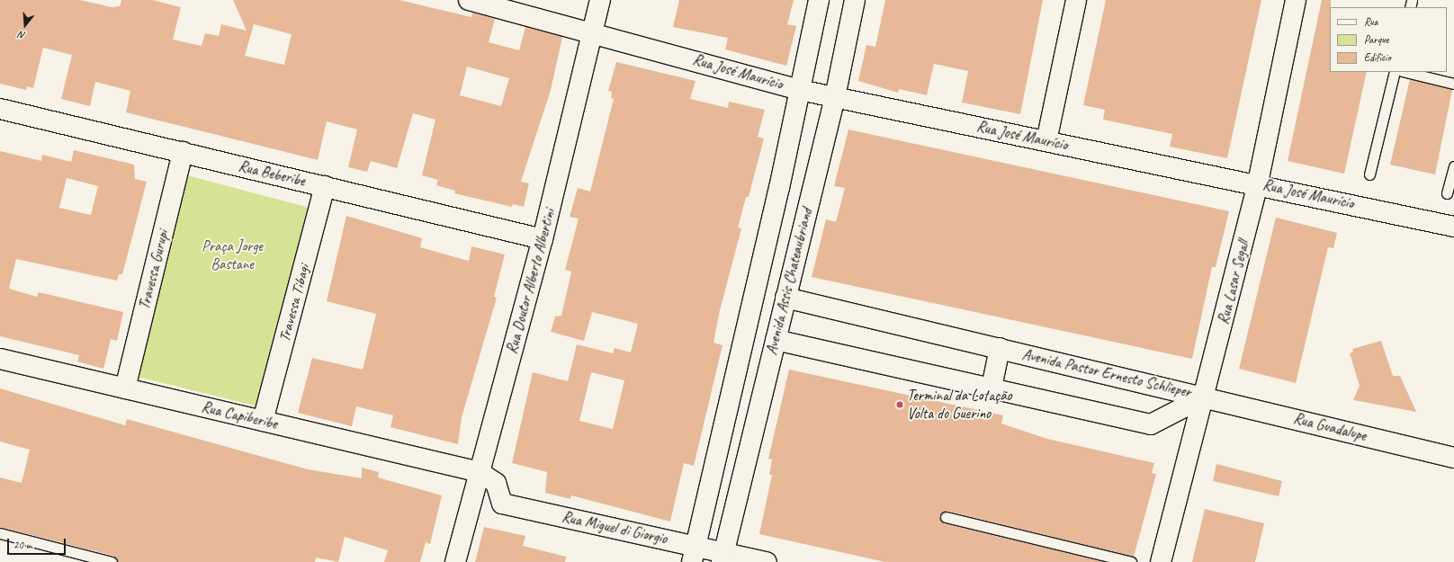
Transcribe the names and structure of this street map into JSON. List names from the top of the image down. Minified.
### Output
{"streets":{"street":["Rua José Maurício","Rua Beberibe","Travessa Gurupi","Rua Doutor Alberto Albertini","Avenida Assis Chateaubriand","Rua Lasar Segall","Travessa Tibagi","Avenida Pastor Ernesto Schlieper","Rua Capiberibe","Rua Guadalupe","Rua Miguel di Giorgio"]},"crossings":[["Rua José Maurício","Rua Doutor Alberto Albertini"],["Rua José Maurício","Avenida Assis Chateaubriand"],["Rua José Maurício","Rua Lasar Segall"],["Rua Beberibe","Travessa Gurupi"],["Rua Beberibe","Rua Doutor Alberto Albertini"],["Rua Beberibe","Travessa Tibagi"],["Travessa Gurupi","Rua Capiberibe"],["Rua Doutor Alberto Albertini","Rua Capiberibe"],["Rua Doutor Alberto Albertini","Rua Miguel di Giorgio"],["Avenida Assis Chateaubriand","Avenida Pastor Ernesto Schlieper"],["Avenida Assis Chateaubriand","Rua Miguel di Giorgio"],["Rua Lasar Segall","Avenida Pastor Ernesto Schlieper"],["Rua Lasar Segall","Rua Guadalupe"],["Travessa Tibagi","Rua Capiberibe"],["Avenida Pastor Ernesto Schlieper","Rua Guadalupe"],["Rua Capiberibe","Rua Miguel di Giorgio"]],"parks":["Praça Jorge Bastane"],"places":["Terminal da Lotação Volta do Guerino"],"legend":["Rua","Parque","Edifício"],"scale_bar":"20 m","north":"bottom"}
